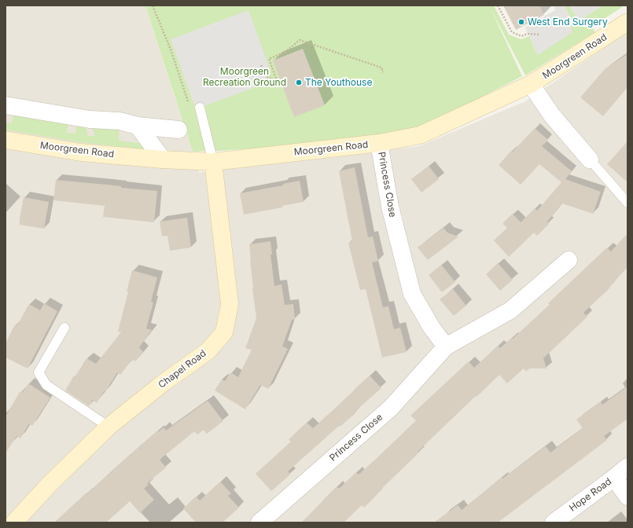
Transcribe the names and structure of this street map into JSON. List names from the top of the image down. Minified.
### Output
{"streets":{"street":["Moorgreen Road","Princess Close","Chapel Road","Hope Road"]},"crossings":[["Moorgreen Road","Princess Close"],["Moorgreen Road","Chapel Road"]],"parks":["Moorgreen Recreation Ground"],"places":["West End Surgery","The Youthouse"]}
